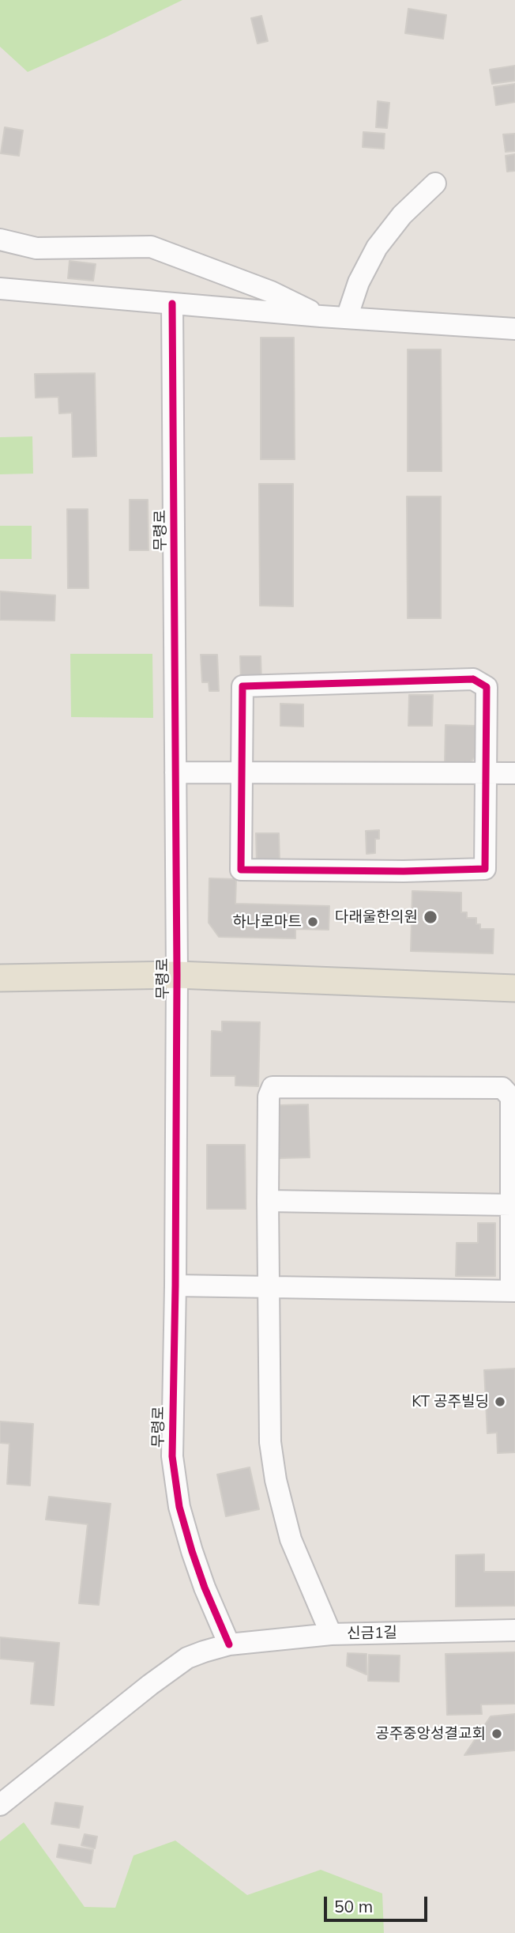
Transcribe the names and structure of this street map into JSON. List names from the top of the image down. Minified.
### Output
{"streets":{"main road":["무령로"],"street":["신금1길"]},"crossings":[["무령로","신금1길"]],"places":["다래울한의원","하나로마트","KT 공주빌딩","공주중앙성결교회"],"scale_bar":"50 m"}
